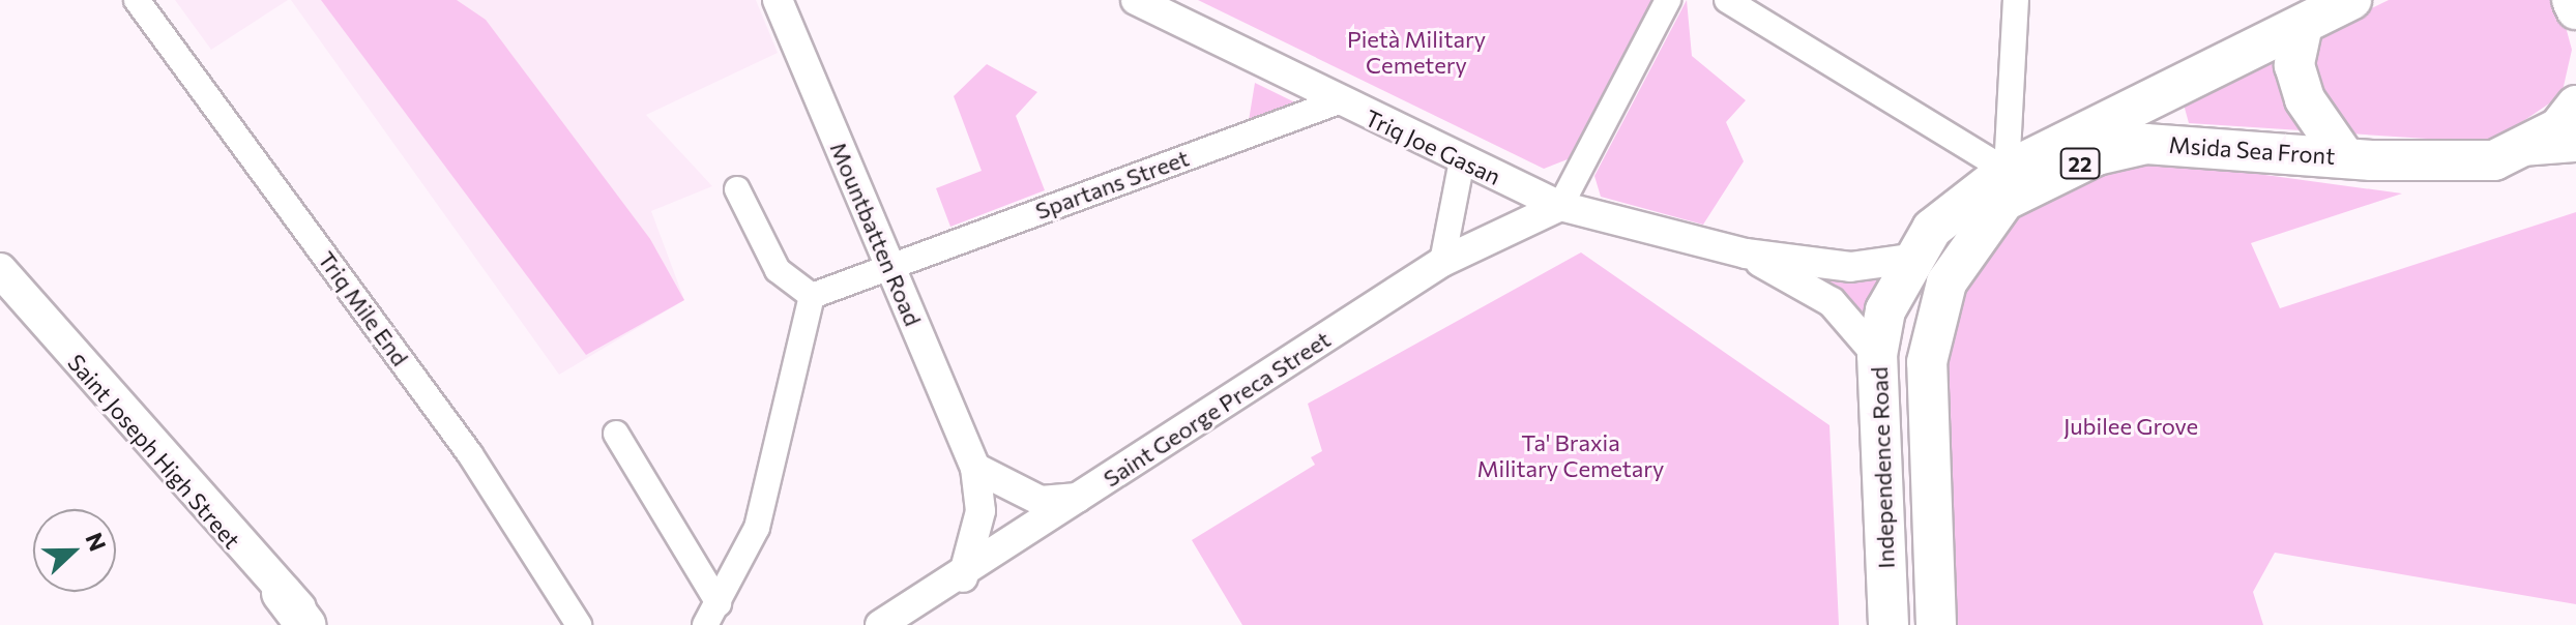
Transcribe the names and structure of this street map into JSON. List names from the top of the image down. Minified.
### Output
{"streets":{"highway":["Msida Sea Front","22","Independence Road"],"main road":["Saint Joseph High Street"],"street":["Triq Joe Gasan","Spartans Street","Mountbatten Road","Triq Mile End","Saint George Preca Street"]},"crossings":[["Triq Joe Gasan","Msida Sea Front"],["Triq Joe Gasan","Spartans Street"],["Triq Joe Gasan","Saint George Preca Street"],["Triq Joe Gasan","Independence Road"],["Msida Sea Front","Independence Road"],["Spartans Street","Mountbatten Road"],["Mountbatten Road","Saint George Preca Street"]],"parks":["Pietà Military Cemetery","Jubilee Grove","Ta' Braxia Military Cemetary"],"north":"right"}
